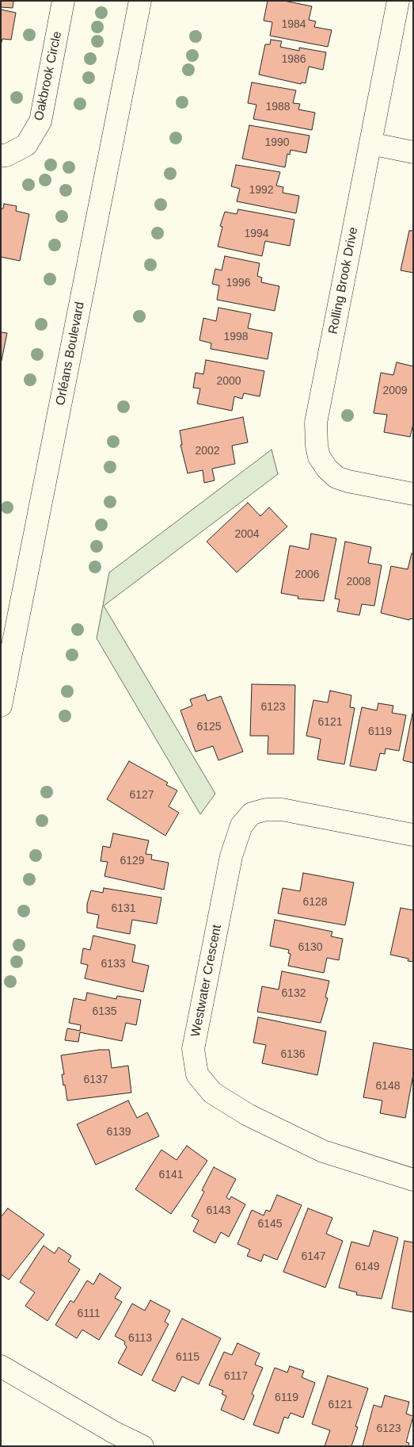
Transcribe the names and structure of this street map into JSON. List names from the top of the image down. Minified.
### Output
{"streets":{"street":["Oakbrook Circle","Rolling Brook Drive","Orléans Boulevard","Westwater Crescent"]},"house_numbers":["1984","1986","1988","1990","1992","1994","1996","1998","2000","2009","2002","2004","2006","2008","6123","6121","6125","6119","6127","6129","6128","6131","6130","6133","6132","6135","6136","6137","6148","6139","6141","6143","6145","6147","6149","6111","6113","6115","6117","6119","6121","6123"]}
